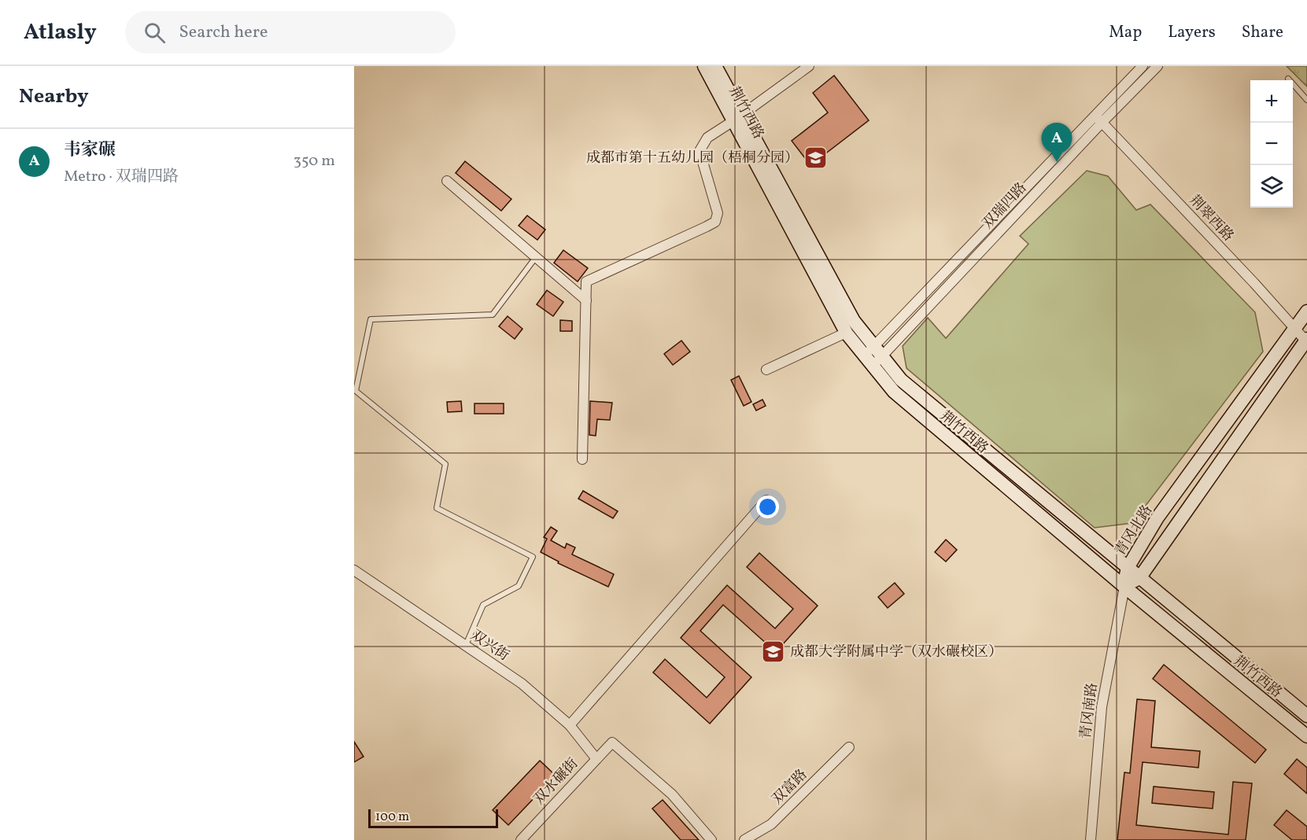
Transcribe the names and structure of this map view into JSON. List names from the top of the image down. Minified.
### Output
{"streets":{"main road":["荆竹西路","青冈北路"],"street":["双瑞四路","荆翠西路","双兴街","青冈南路","双水碾街","双富路"]},"crossings":[["荆竹西路","双瑞四路"],["荆竹西路","青冈北路"],["荆竹西路","青冈南路"],["双瑞四路","荆翠西路"],["荆翠西路","青冈北路"],["青冈北路","青冈南路"],["双兴街","双水碾街"]],"places":{"school or university":["成都市第十五幼儿园（梧桐分园）","成都大学附属中学（双水碾校区）"]},"scale_bar":"100 m","page":{"header":"Atlasly","search":"Search here","nav":["Map","Layers","Share"],"heading":"Nearby","map_buttons":["+","−"],"pins":"A","list":[{"mark":"A","name":"韦家碾","note":"Metro · 双瑞四路","value":"350 m"}],"scale":"100 m"}}
